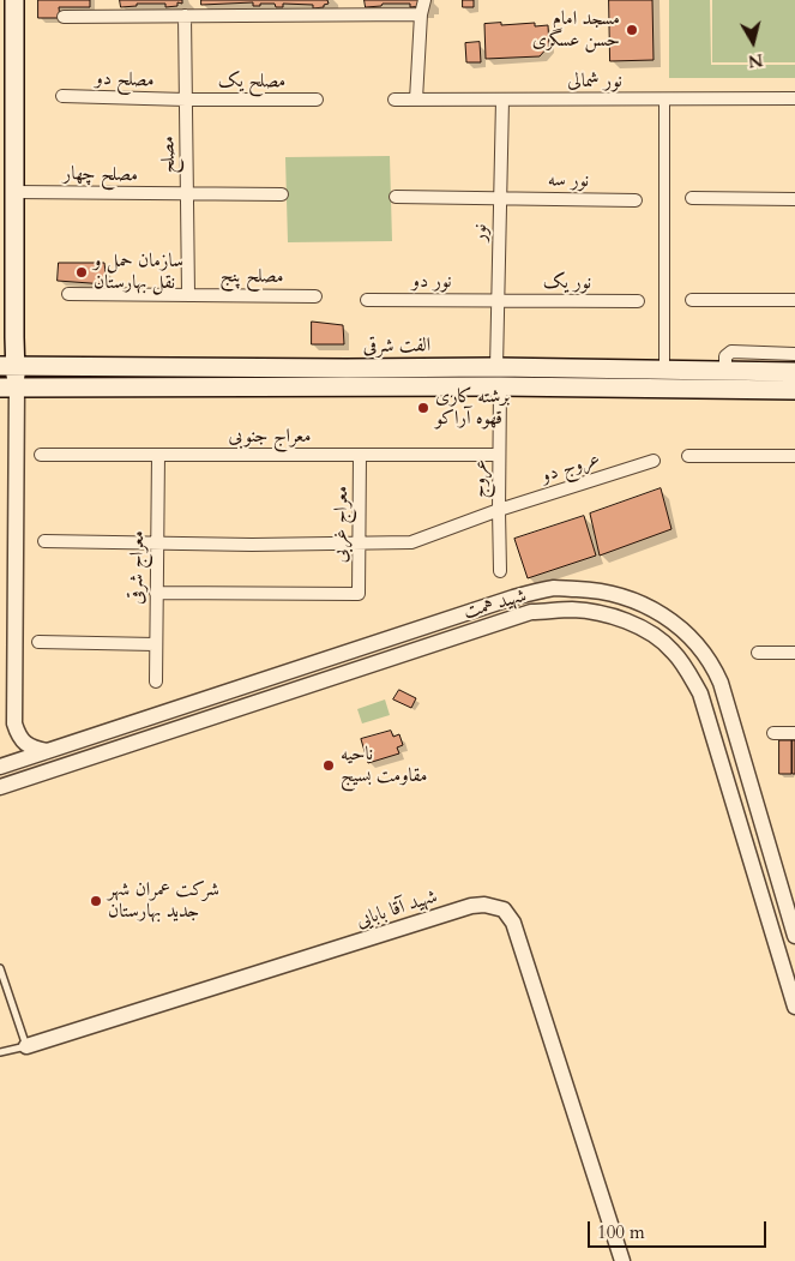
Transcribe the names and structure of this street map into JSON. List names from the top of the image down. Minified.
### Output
{"streets":{"main road":["الفت شرقی"],"street":["مصلح دو","مصلح یک","نور شمالی","مصلح","مصلح چهار","نور سه","نور","مصلح پنج","نور دو","نور یک","معراج جنوبی","عروج دو","عروج","معراج غربی","معراج شرقی","شهید همت","شهید آقا بابایی"]},"crossings":[["مصلح دو","مصلح یک"],["مصلح دو","مصلح"],["مصلح یک","مصلح"],["نور شمالی","نور"],["مصلح","مصلح چهار"],["مصلح","مصلح پنج"],["نور سه","نور"],["نور","نور دو"],["نور","نور یک"],["نور","الفت شرقی"],["نور دو","نور یک"],["الفت شرقی","عروج"],["معراج جنوبی","عروج"],["معراج جنوبی","معراج غربی"],["معراج جنوبی","معراج شرقی"],["عروج دو","عروج"],["عروج دو","معراج غربی"],["عروج دو","معراج شرقی"],["معراج غربی","معراج شرقی"]],"places":["مسجد امام حسن عسگری","سازمان حمل و نقل بهارستان","برشته کاری قهوه آراکو","ناحیه مقاومت بسیج","شرکت عمران شهر جدید بهارستان"],"scale_bar":"100 m","north":"bottom"}
